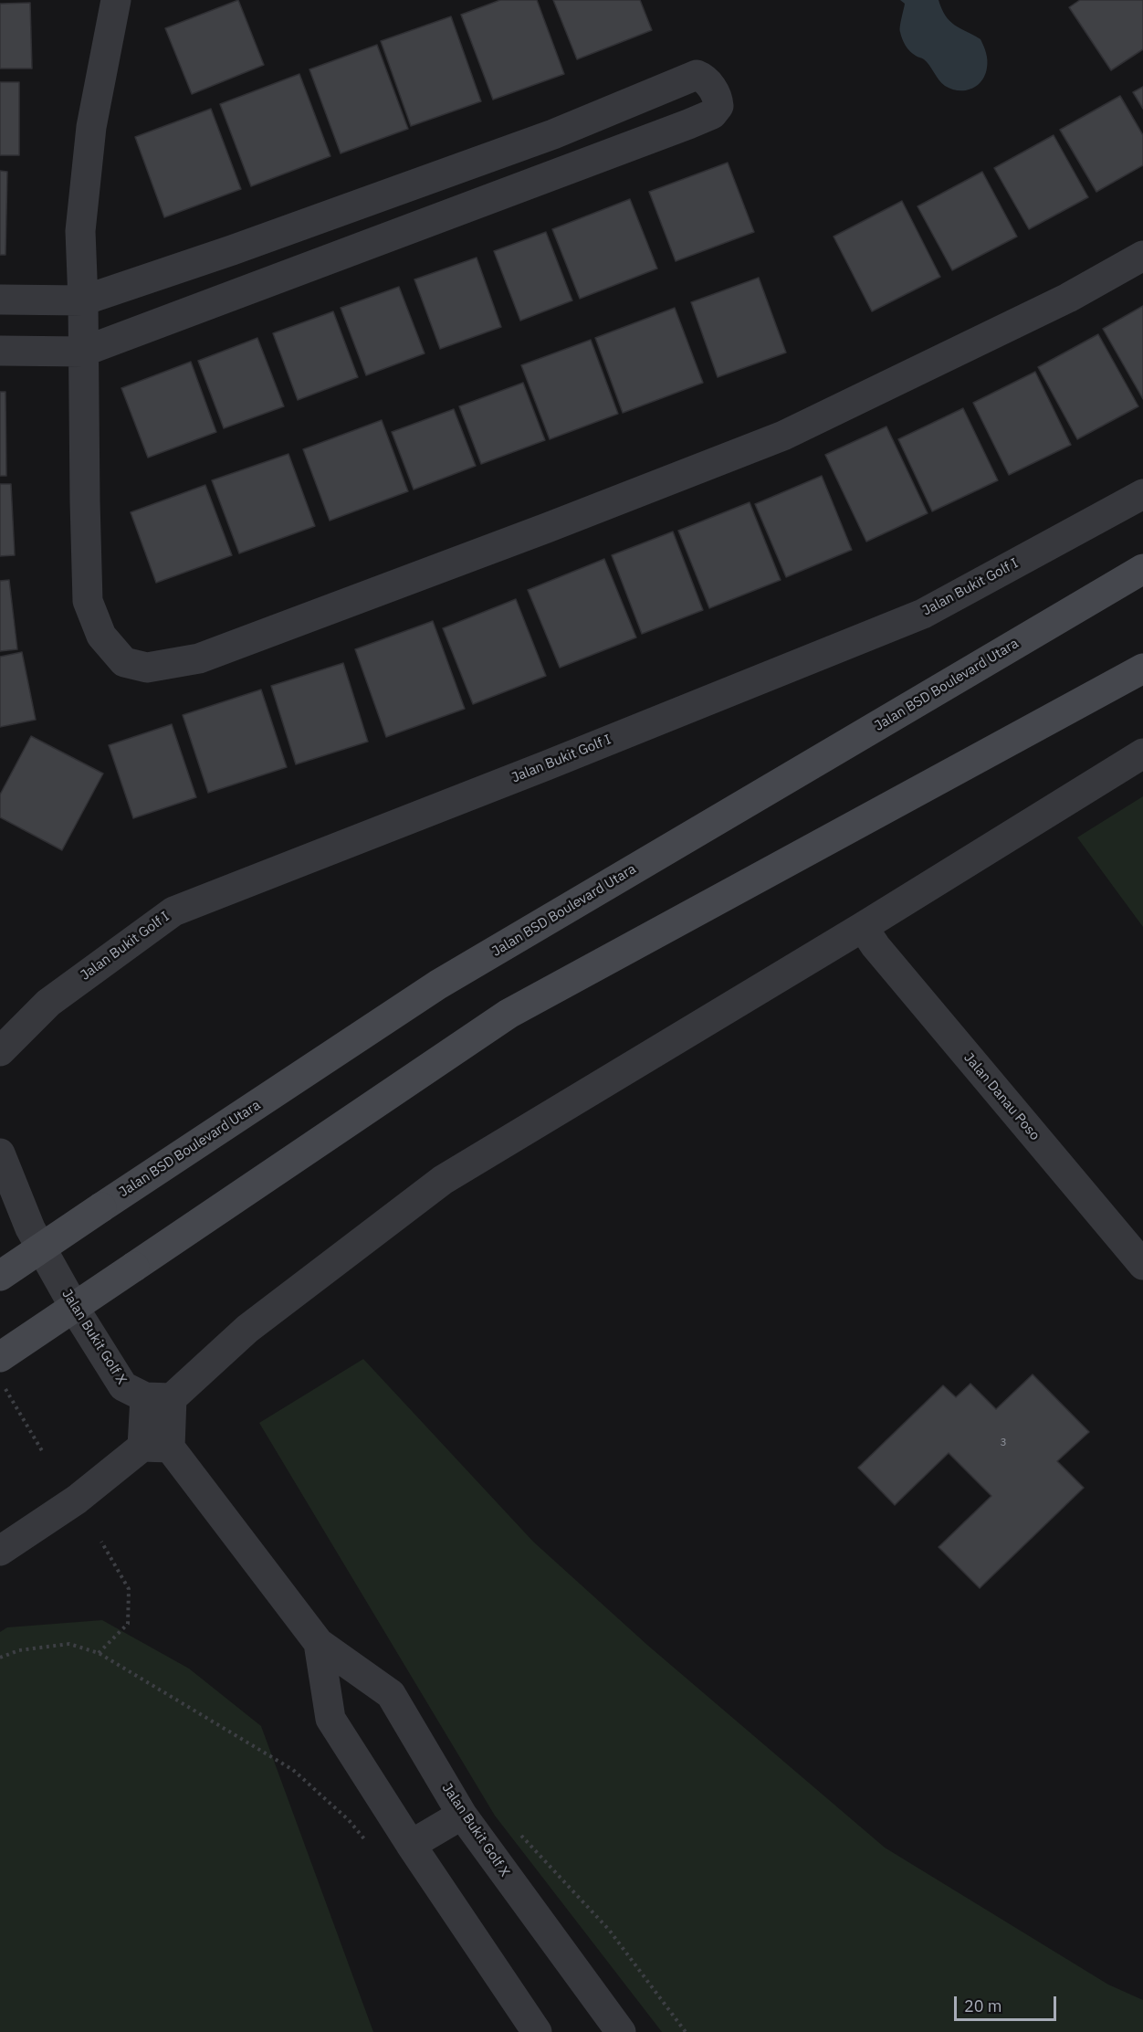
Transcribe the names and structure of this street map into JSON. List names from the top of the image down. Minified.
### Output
{"streets":{"main road":["Jalan BSD Boulevard Utara"],"street":["Jalan Bukit Golf I","Jalan Danau Poso","Jalan Bukit Golf X"]},"house_numbers":["3"],"scale_bar":"20 m"}
